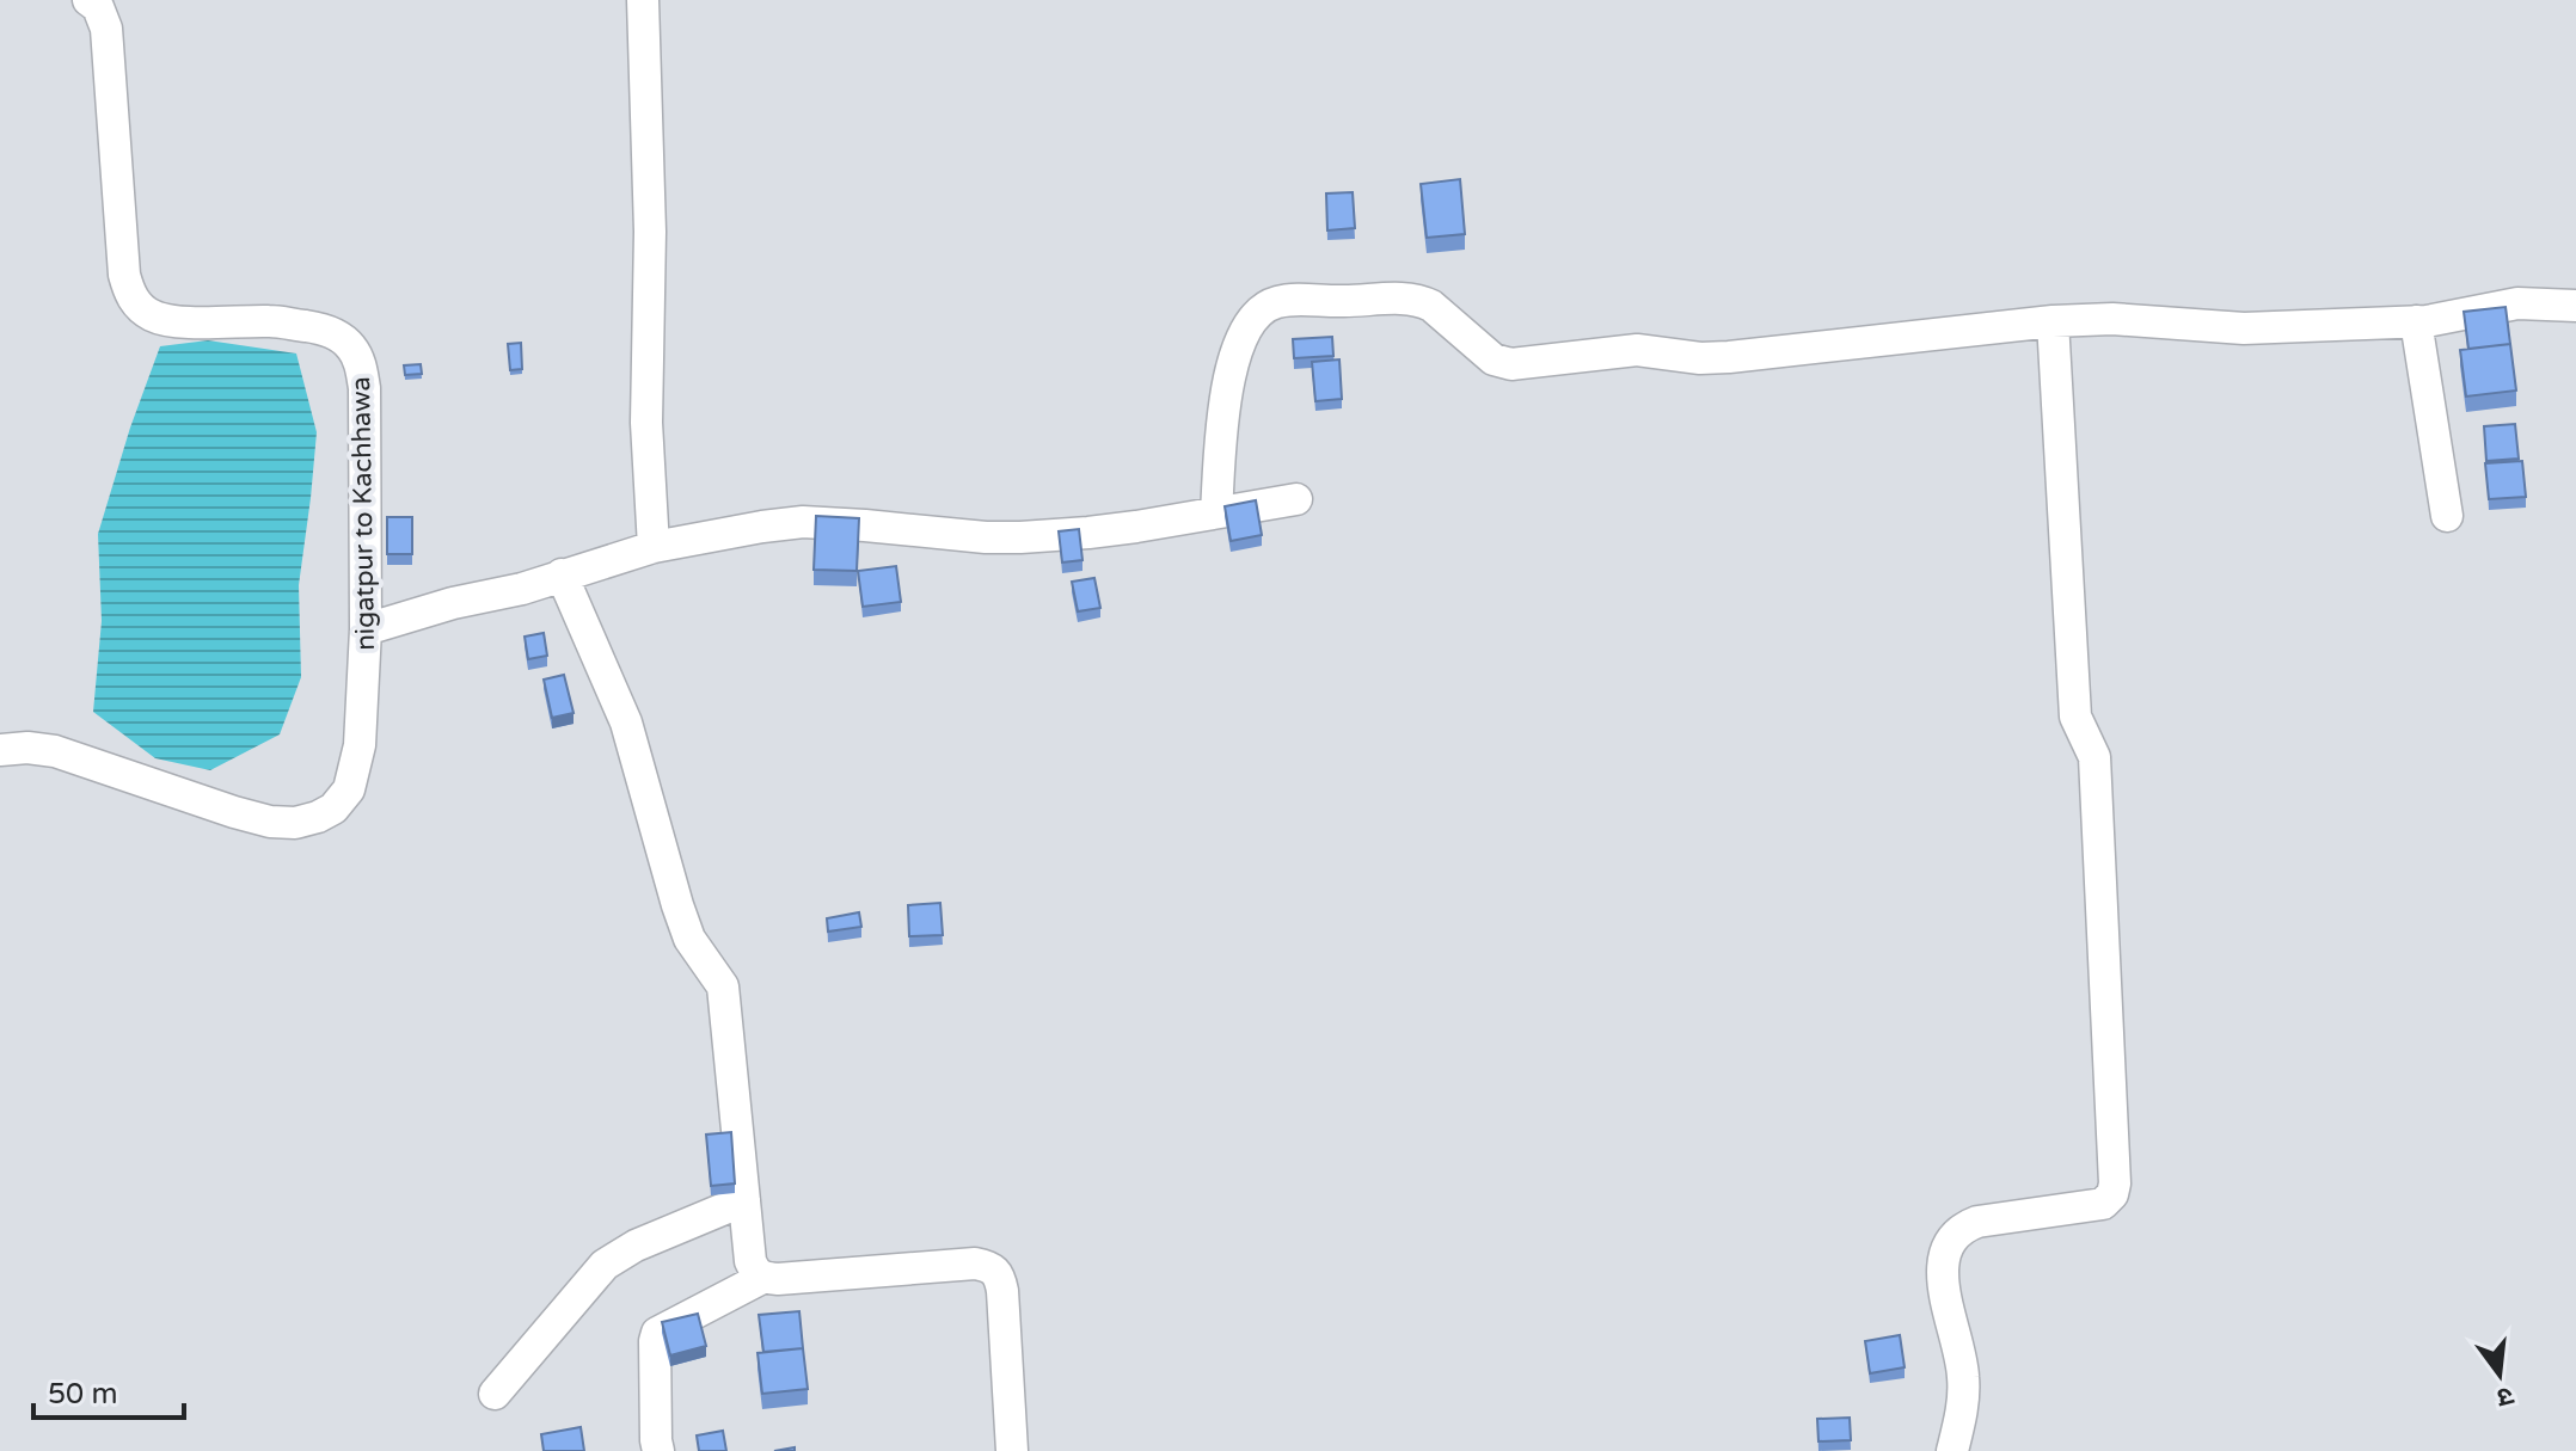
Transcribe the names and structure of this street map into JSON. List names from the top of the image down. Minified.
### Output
{"streets":{"street":["nigatpur to Kachhawa"]},"scale_bar":"50 m","north":"bottom"}
